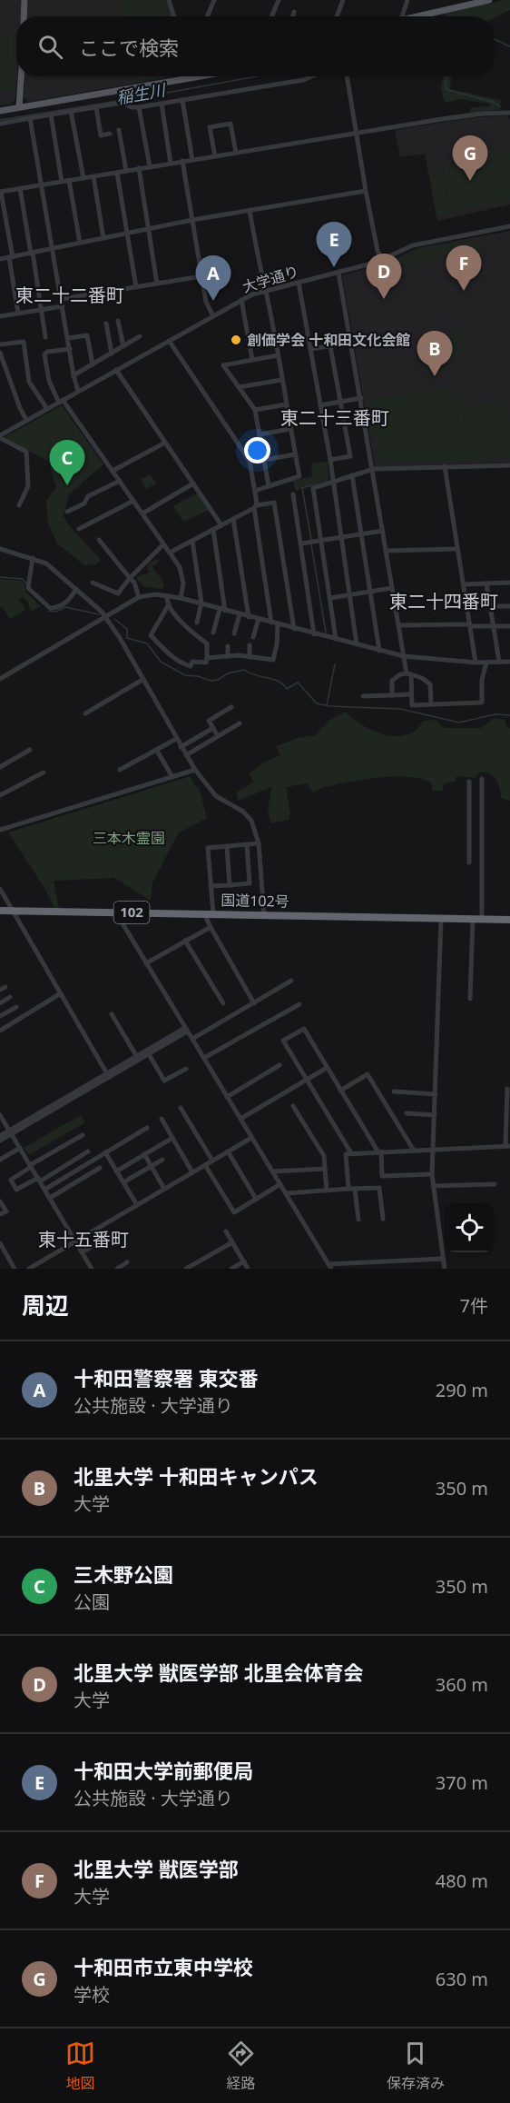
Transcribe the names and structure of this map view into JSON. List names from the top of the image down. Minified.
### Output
{"streets":{"highway":["国道102号","102"],"street":["大学通り"]},"districts":["東二十二番町","東二十三番町","東二十四番町","東十五番町"],"water":["稲生川"],"parks":["三本木霊園"],"places":["創価学会 十和田文化会館"],"page":{"search":"ここで検索","pins":["G","E","F","D","A","B","C"],"heading":["周辺","7件"],"list":[{"mark":"A","name":"十和田警察署 東交番","note":"公共施設 · 大学通り","value":"290 m"},{"mark":"B","name":"北里大学 十和田キャンパス","note":"大学","value":"350 m"},{"mark":"C","name":"三木野公園","note":"公園","value":"350 m"},{"mark":"D","name":"北里大学 獣医学部 北里会体育会","note":"大学","value":"360 m"},{"mark":"E","name":"十和田大学前郵便局","note":"公共施設 · 大学通り","value":"370 m"},{"mark":"F","name":"北里大学 獣医学部","note":"大学","value":"480 m"},{"mark":"G","name":"十和田市立東中学校","note":"学校","value":"630 m"}],"nav":["地図","経路","保存済み"]}}
